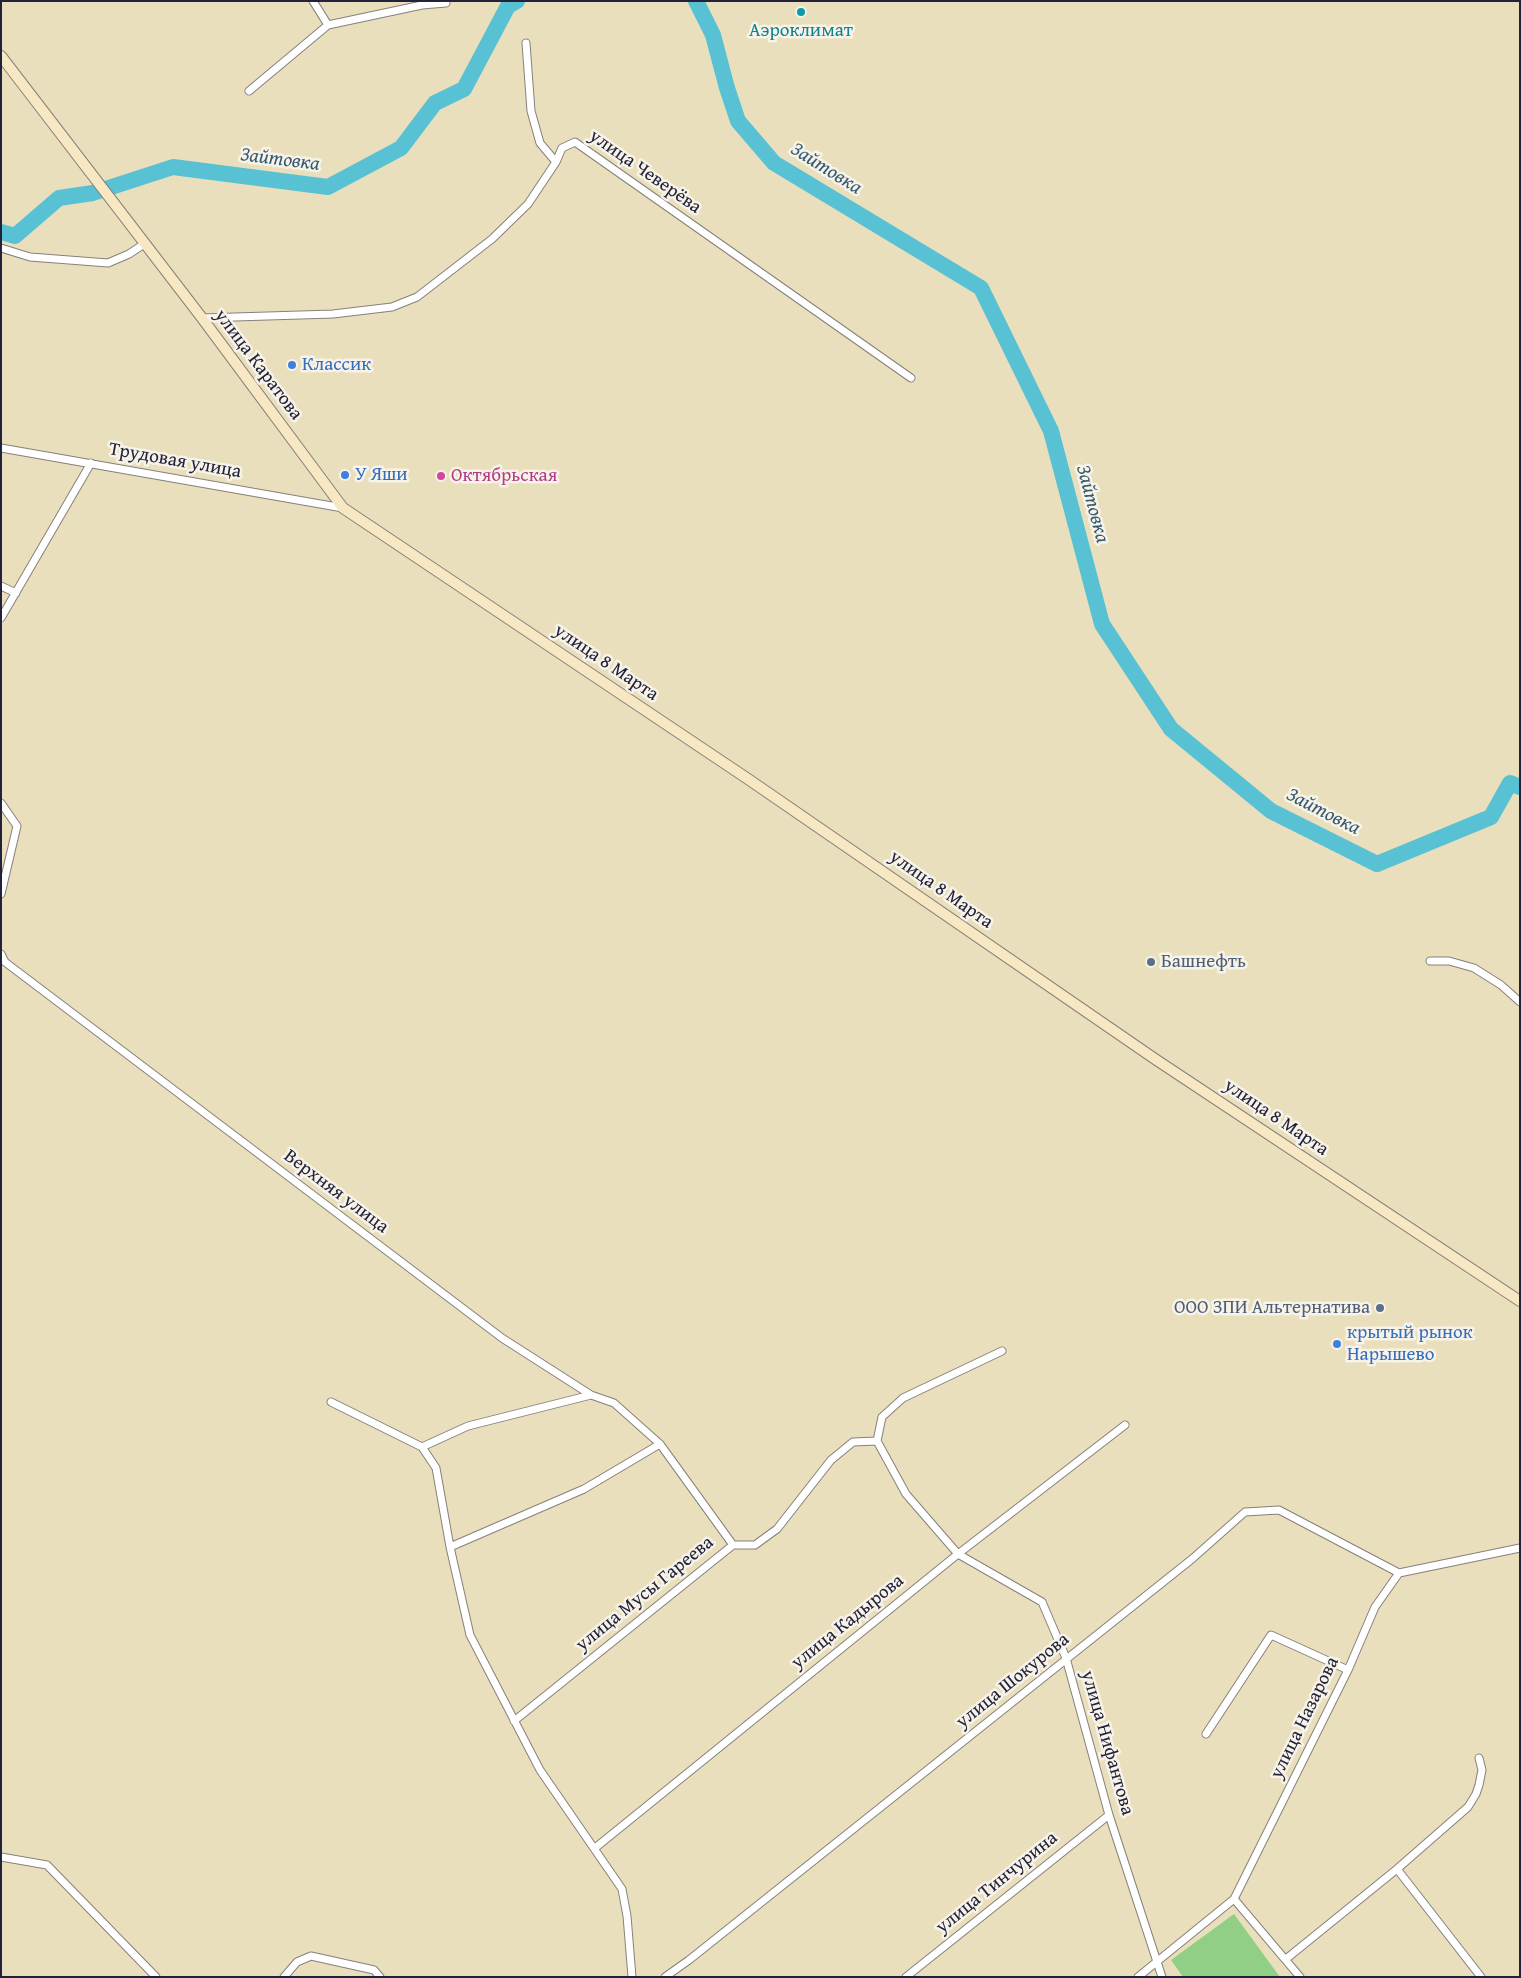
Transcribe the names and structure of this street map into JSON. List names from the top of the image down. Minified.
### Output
{"streets":{"main road":["улица Каратова","улица 8 Марта"],"street":["улица Чеверёва","Трудовая улица","Верхняя улица","улица Мусы Гареева","улица Кадырова","улица Шокурова","улица Назарова","улица Нифантова","улица Тинчурина"]},"crossings":[["улица Чеверёва","улица Каратова"],["улица Каратова","Трудовая улица"],["улица Каратова","улица 8 Марта"],["Трудовая улица","улица 8 Марта"],["Верхняя улица","улица Мусы Гареева"],["улица Мусы Гареева","улица Нифантова"],["улица Кадырова","улица Нифантова"],["улица Шокурова","улица Назарова"],["улица Шокурова","улица Нифантова"],["улица Нифантова","улица Тинчурина"]],"water":["Зайтовка"],"places":["Аэроклимат","Классик","У Яши","Октябрьская","Башнефть","ООО ЗПИ Альтернатива","крытый рынок Нарышево"]}
